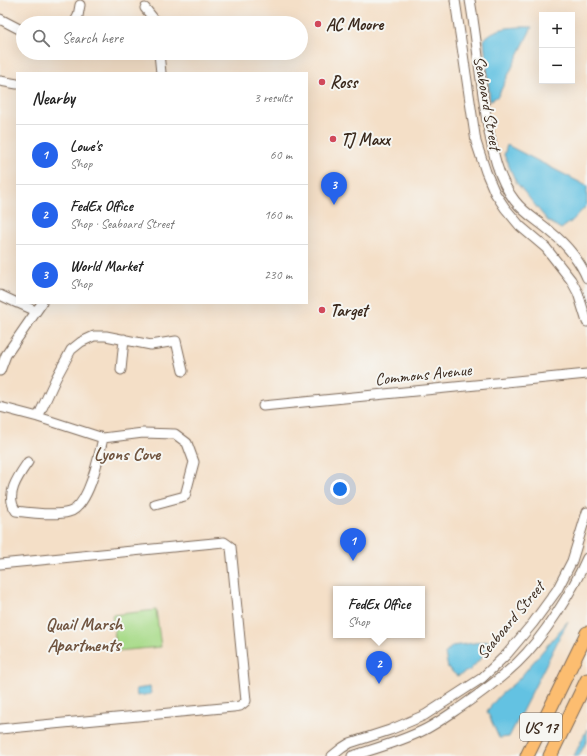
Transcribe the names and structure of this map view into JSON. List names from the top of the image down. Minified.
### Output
{"streets":{"highway":["US 17"],"street":["Seaboard Street","Commons Avenue"]},"districts":["Lyons Cove","Quail Marsh Apartments"],"places":["AC Moore","Ross","TJ Maxx","Target"],"page":{"map_buttons":["+","−"],"search":"Search here","heading":["Nearby","3 results"],"list":[{"mark":"1","name":"Lowe's","note":"Shop","value":"60 m"},{"mark":"2","name":"FedEx Office","note":"Shop · Seaboard Street","value":"160 m"},{"mark":"3","name":"World Market","note":"Shop","value":"230 m"}],"pins":["3","1","2"],"popup":["FedEx Office","Shop"]}}
